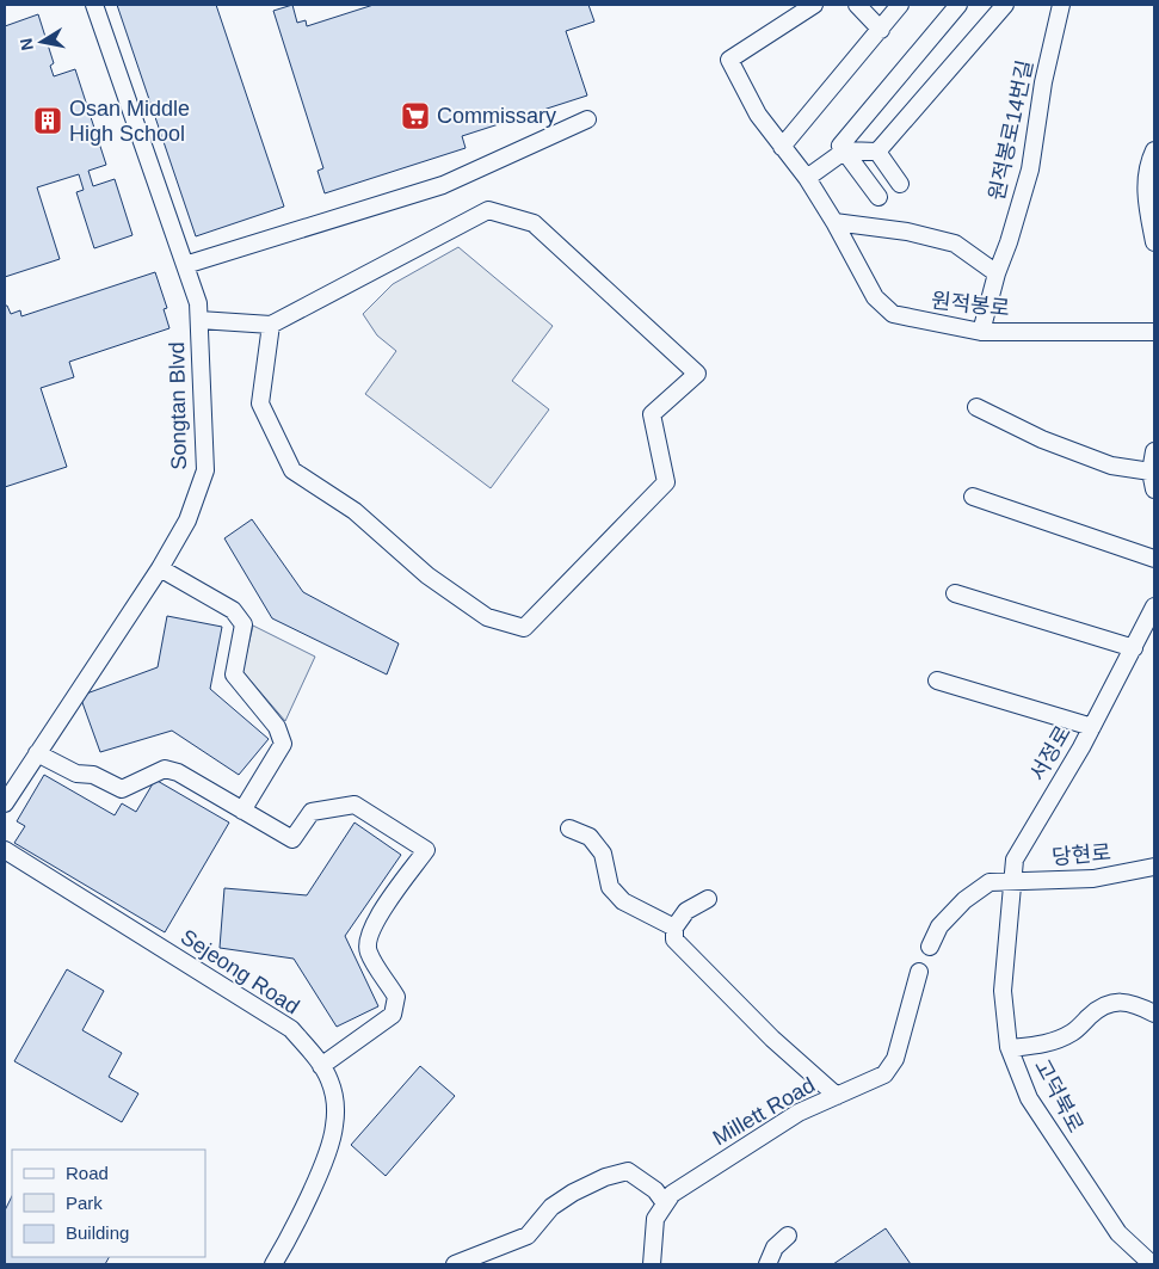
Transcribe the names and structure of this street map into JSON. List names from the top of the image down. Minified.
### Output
{"streets":{"street":["원적봉로14번길","원적봉로","Songtan Blvd","서정로","당현로","Sejeong Road","고덕북로","Millett Road"]},"crossings":[["원적봉로14번길","원적봉로"],["서정로","당현로"],["서정로","고덕북로"],["당현로","고덕북로"]],"places":{"supermarket":["Commissary"],"building":["Osan Middle High School"]},"legend":["Road","Park","Building"],"north":"left"}
